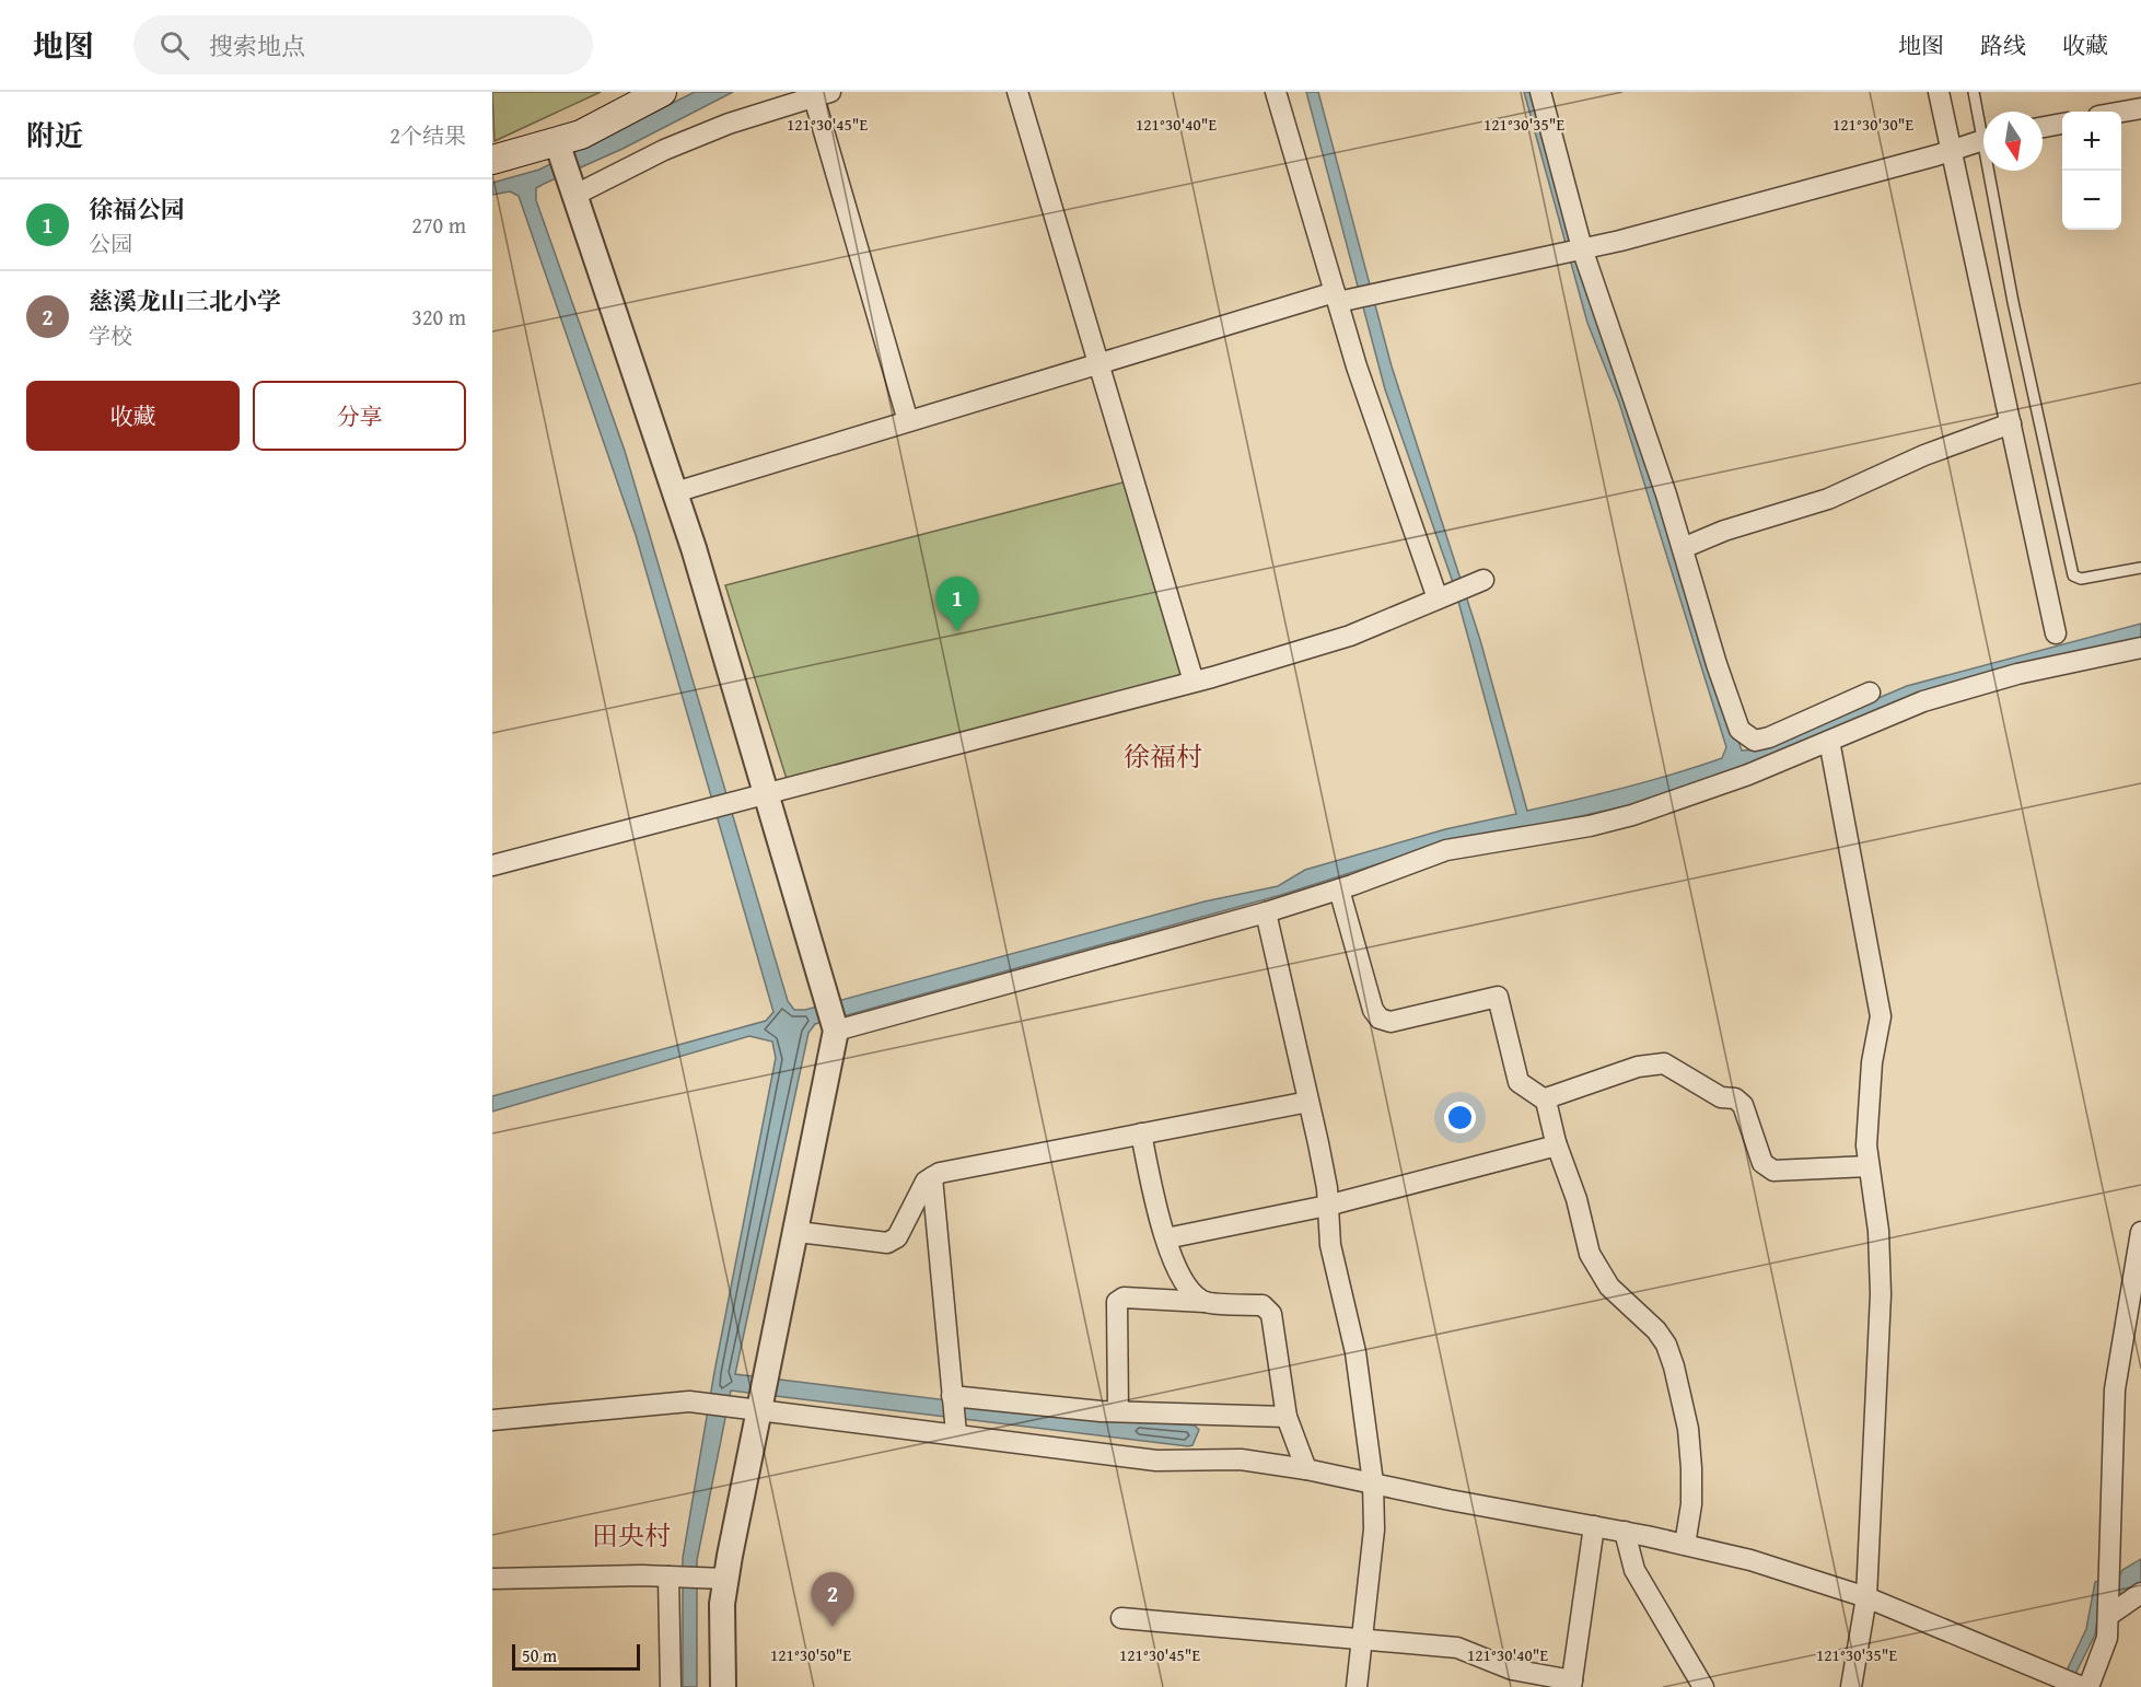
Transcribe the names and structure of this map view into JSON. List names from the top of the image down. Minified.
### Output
{"districts":["徐福村","田央村"],"scale_bar":"50 m","north":"bottom","page":{"header":"地图","search":"搜索地点","nav":["地图","路线","收藏"],"heading":["附近","2个结果"],"map_buttons":["+","−"],"list":[{"mark":"1","name":"徐福公园","note":"公园","value":"270 m"},{"mark":"2","name":"慈溪龙山三北小学","note":"学校","value":"320 m"}],"buttons":["收藏","分享"],"pins":["1","2"],"scale":"50 m"},"coordinates":["121°30'45\"E","121°30'40\"E","121°30'35\"E","121°30'30\"E","121°30'50\"E"]}
